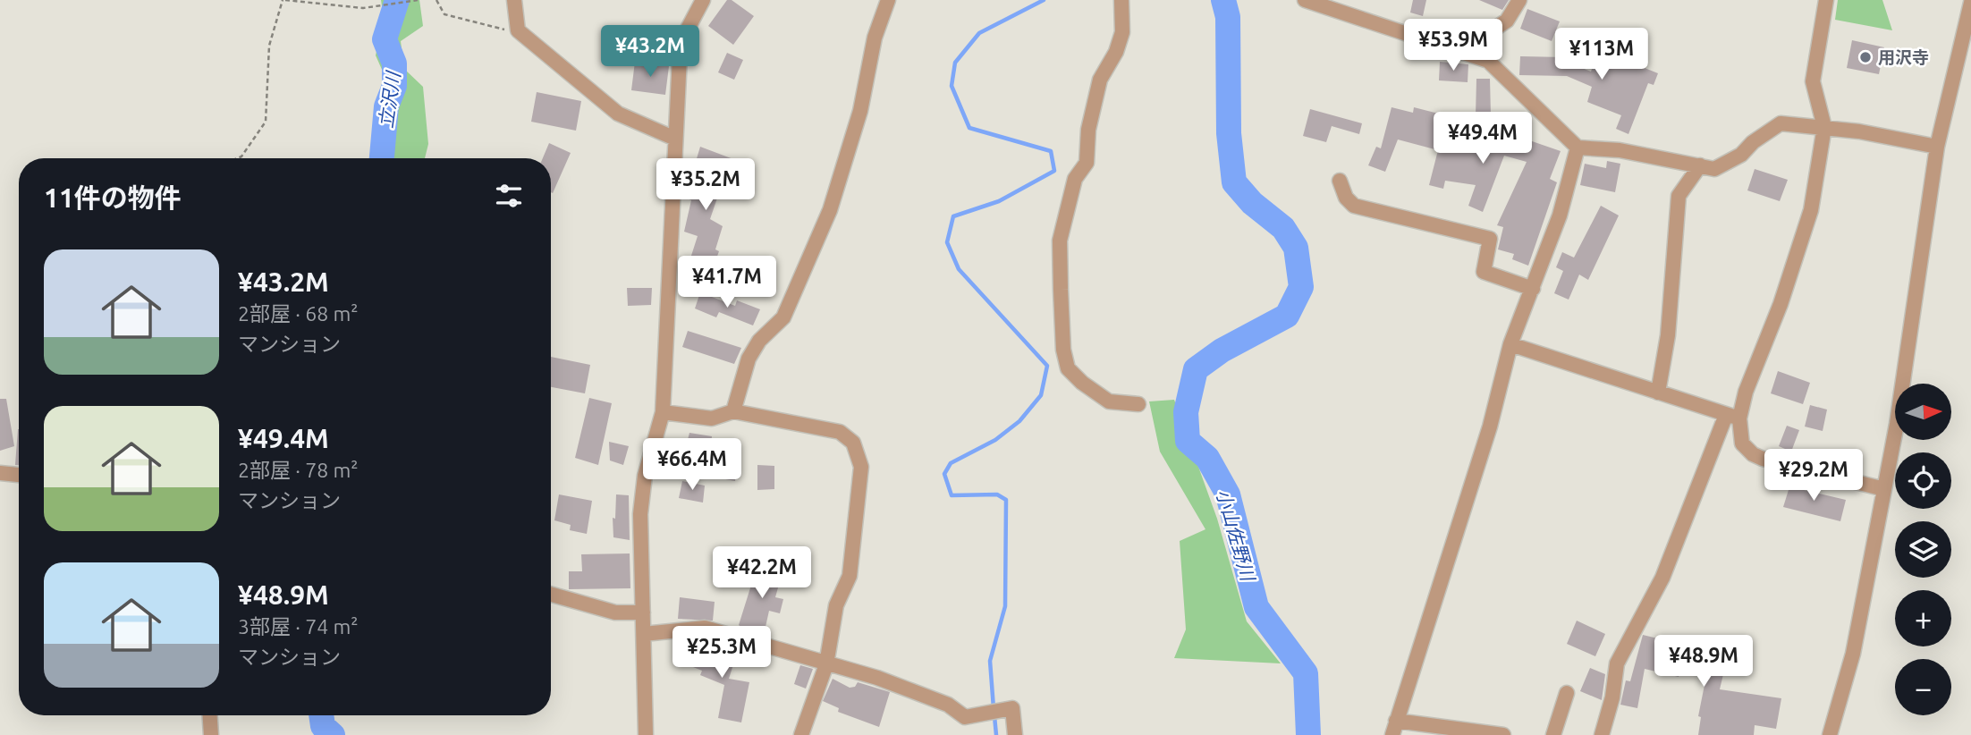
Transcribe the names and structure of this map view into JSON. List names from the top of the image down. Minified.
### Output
{"water":["立沢川","小山佐野川"],"places":["用沢寺"],"north":"right","page":{"price":["¥53.9M","¥43.2M","¥113M","¥49.4M","¥35.2M","¥41.7M","¥66.4M","¥29.2M","¥42.2M","¥25.3M","¥48.9M"],"heading":"11件の物件","list":[{"name":"¥43.2M","note":"2部屋 · 68 m² · マンション"},{"name":"¥49.4M","note":"2部屋 · 78 m² · マンション"},{"name":"¥48.9M","note":"3部屋 · 74 m² · マンション"}],"map_buttons":["+","−"]}}
